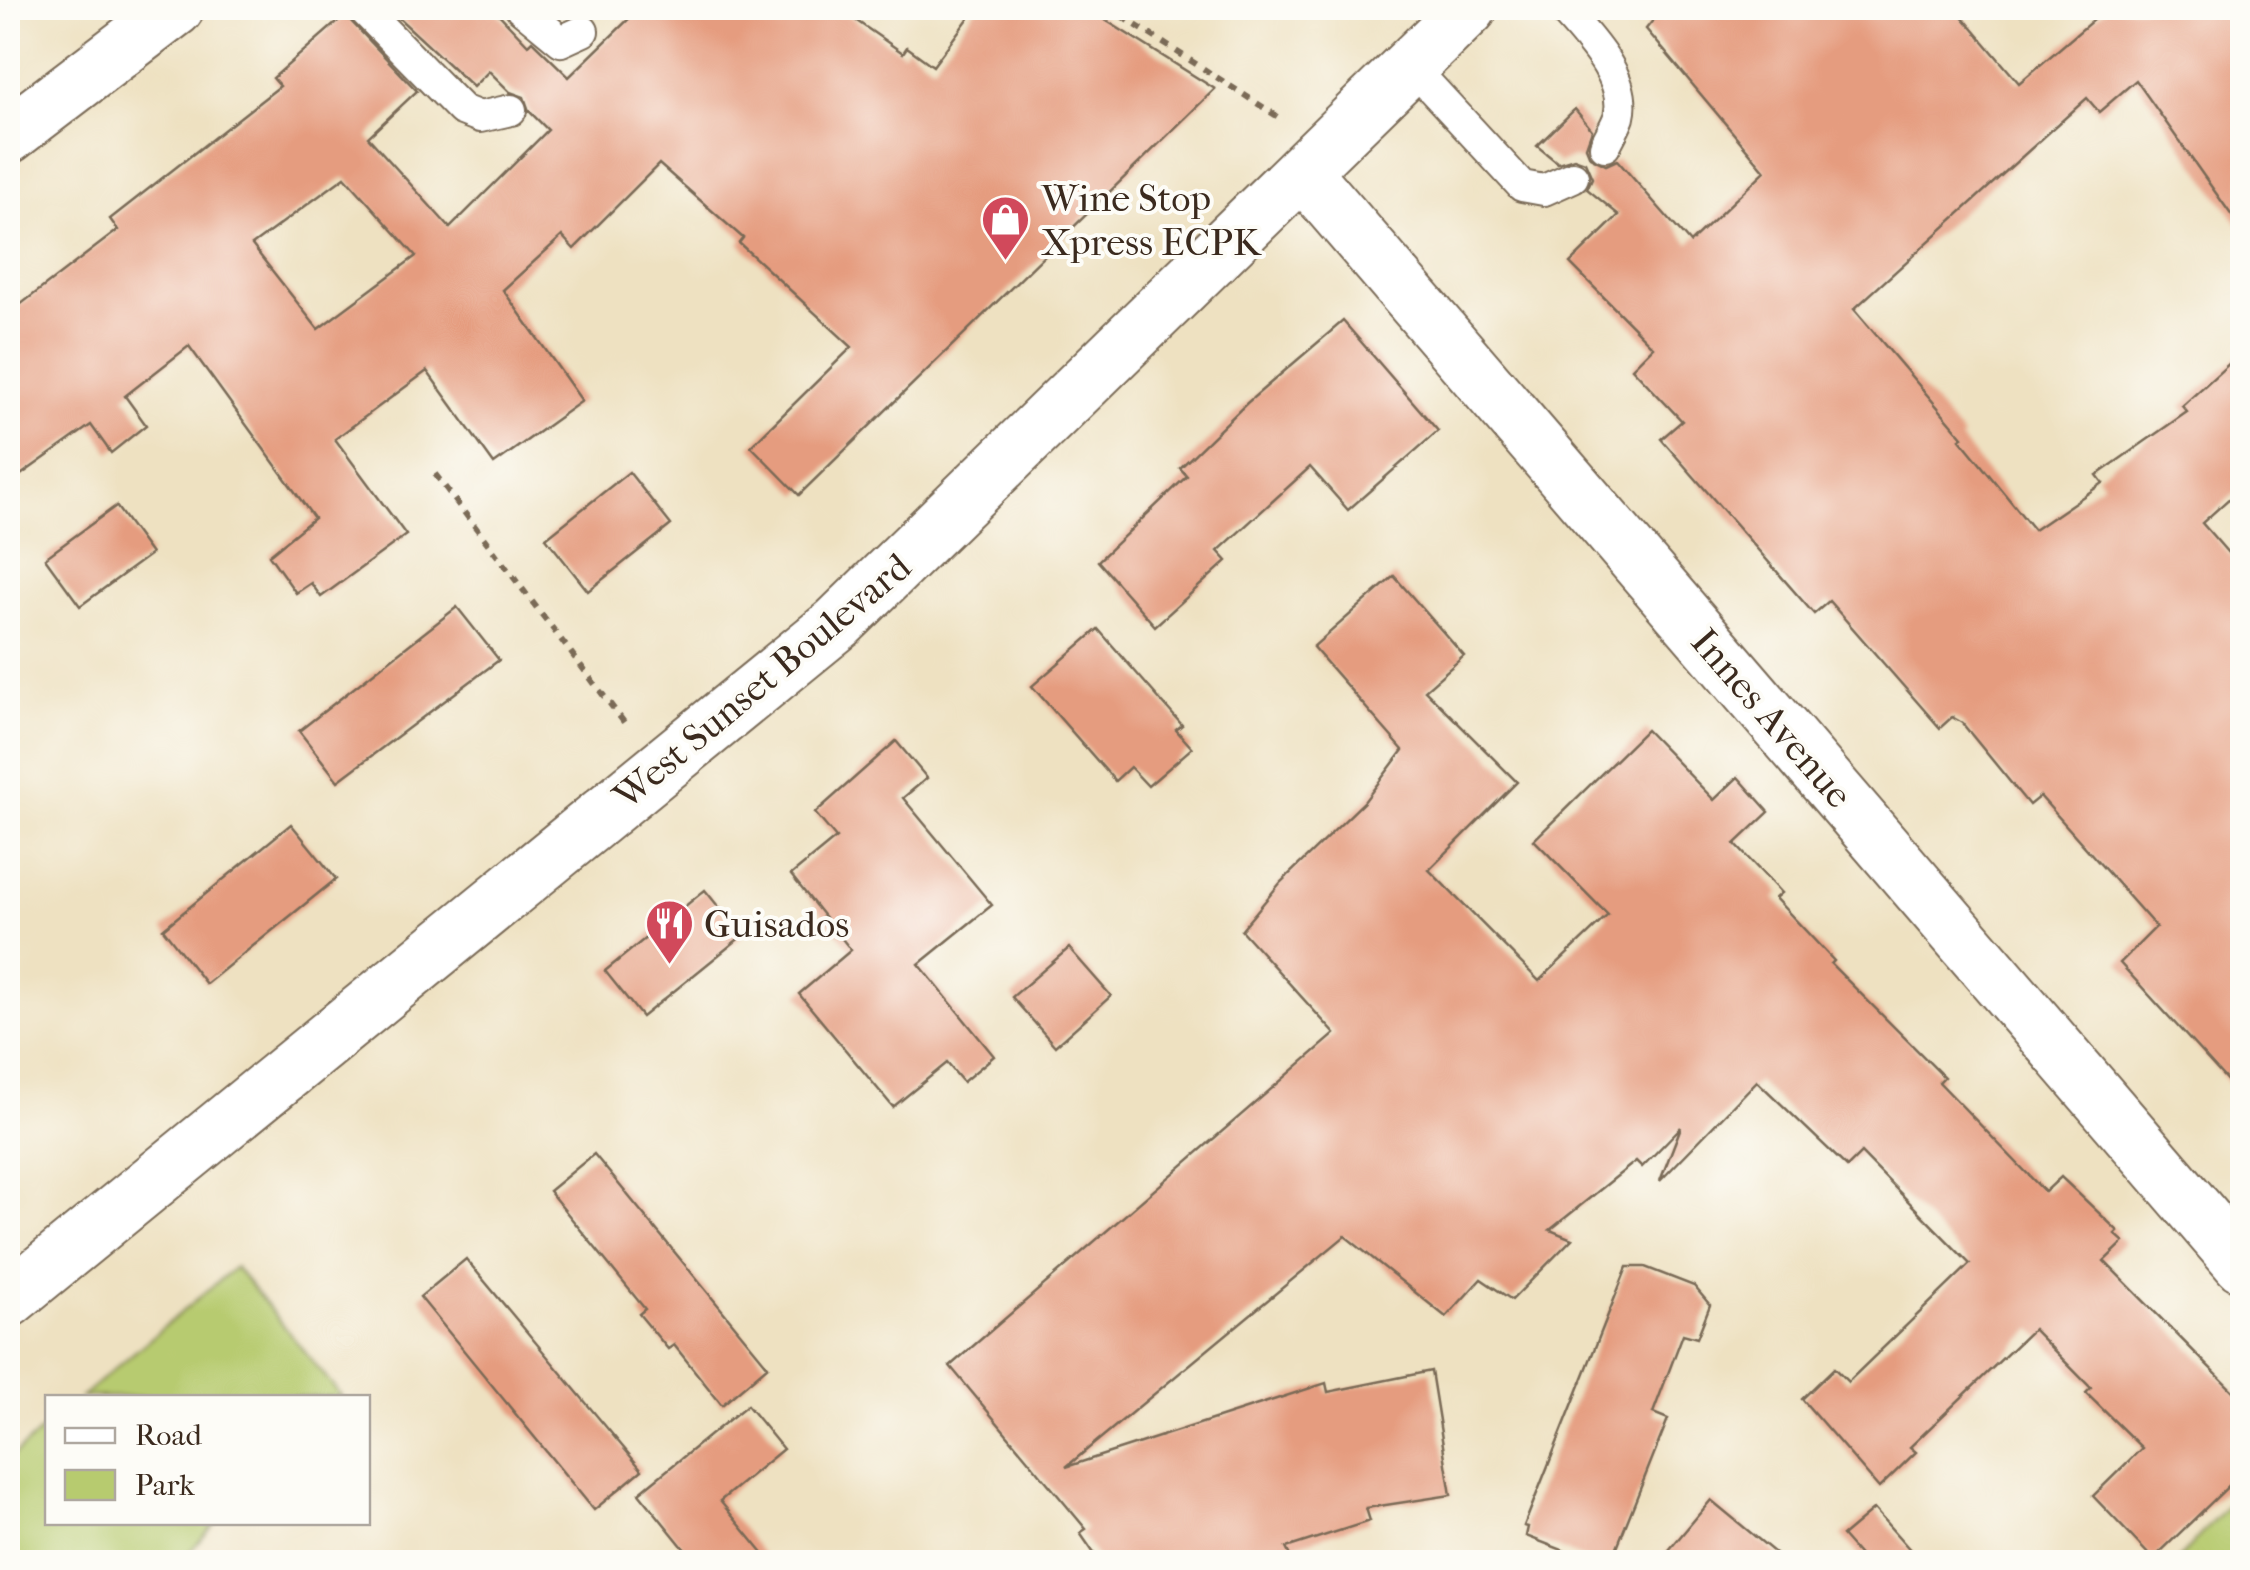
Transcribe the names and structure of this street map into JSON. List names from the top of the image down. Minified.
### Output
{"streets":{"main road":["West Sunset Boulevard","Innes Avenue"]},"crossings":[["West Sunset Boulevard","Innes Avenue"]],"places":{"shop":["Wine Stop Xpress ECPK"],"restaurant":["Guisados"]},"legend":["Road","Park"]}
